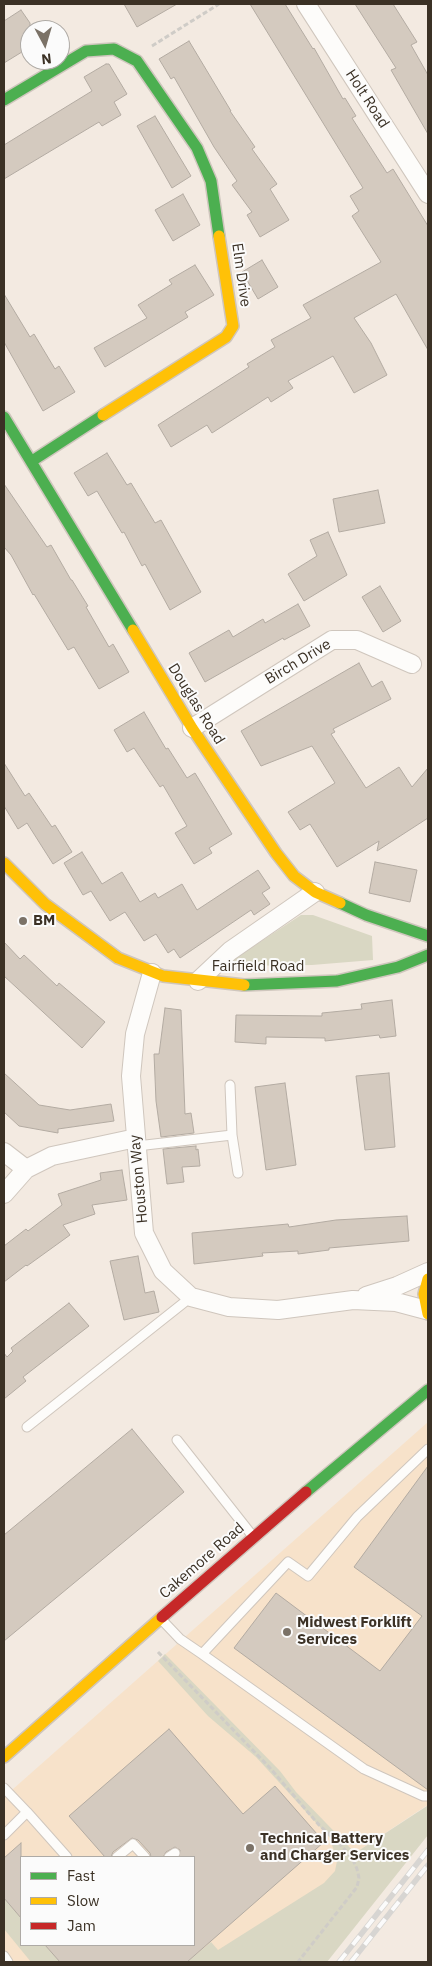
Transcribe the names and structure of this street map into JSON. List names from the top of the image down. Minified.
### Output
{"streets":{"street":["Holt Road","Elm Drive","Birch Drive","Douglas Road","Fairfield Road","Houston Way","Cakemore Road"]},"crossings":[["Elm Drive","Douglas Road"],["Birch Drive","Douglas Road"],["Fairfield Road","Houston Way"]],"places":["BM","Midwest Forklift Services","Technical Battery and Charger Services"],"legend":["Fast","Slow","Jam"],"north":"bottom"}
